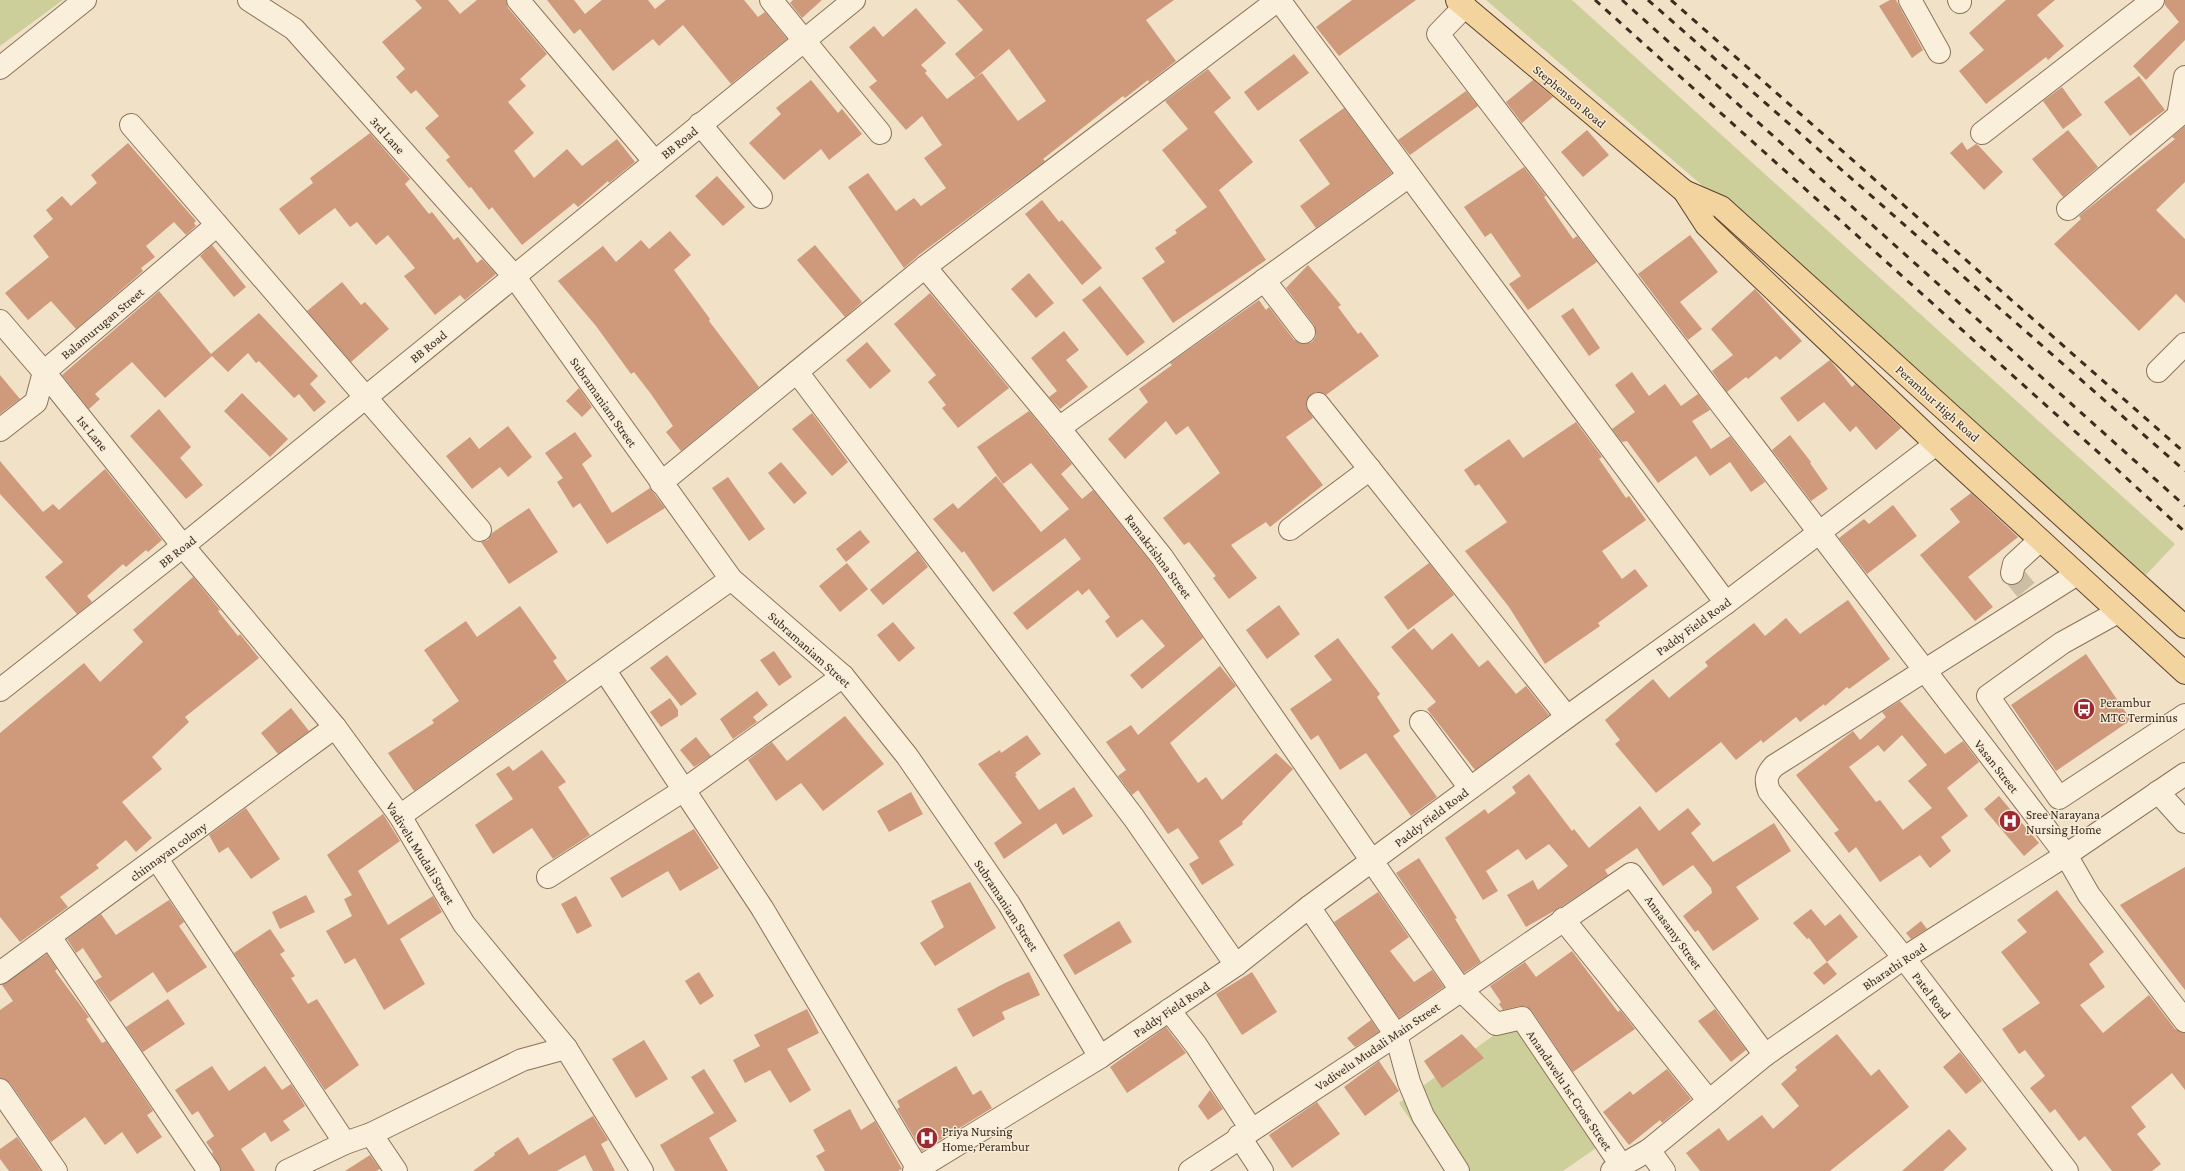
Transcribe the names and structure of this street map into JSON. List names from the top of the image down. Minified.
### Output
{"streets":{"main road":["Stephenson Road","Perambur High Road"],"street":["3rd Lane","BB Road","Balamurugan Street","Subramaniam Street","1st Lane","Ramakrishna Street","Paddy Field Road","Vasan Street","chinnayan colony","Vadivelu Mudali Street","Annasamy Street","Bharathi Road","Patel Road","Vadivelu Mudali Main Street","Anandavelu 1st Cross Street"]},"crossings":[["Stephenson Road","Perambur High Road"],["Stephenson Road","Vasan Street"],["3rd Lane","BB Road"],["3rd Lane","Subramaniam Street"],["BB Road","Subramaniam Street"],["BB Road","1st Lane"],["BB Road","Vadivelu Mudali Street"],["Balamurugan Street","1st Lane"],["Subramaniam Street","Paddy Field Road"],["1st Lane","Vadivelu Mudali Street"],["Ramakrishna Street","Paddy Field Road"],["Ramakrishna Street","Vadivelu Mudali Main Street"],["Ramakrishna Street","Anandavelu 1st Cross Street"],["Paddy Field Road","Vasan Street"],["Vasan Street","Bharathi Road"],["Vasan Street","Patel Road"],["chinnayan colony","Vadivelu Mudali Street"],["Annasamy Street","Bharathi Road"],["Annasamy Street","Vadivelu Mudali Main Street"],["Bharathi Road","Patel Road"],["Bharathi Road","Anandavelu 1st Cross Street"],["Vadivelu Mudali Main Street","Anandavelu 1st Cross Street"]],"places":{"bus stop":["Perambur MTC Terminus"],"hospital":["Sree Narayana Nursing Home","Priya Nursing Home, Perambur"]}}
